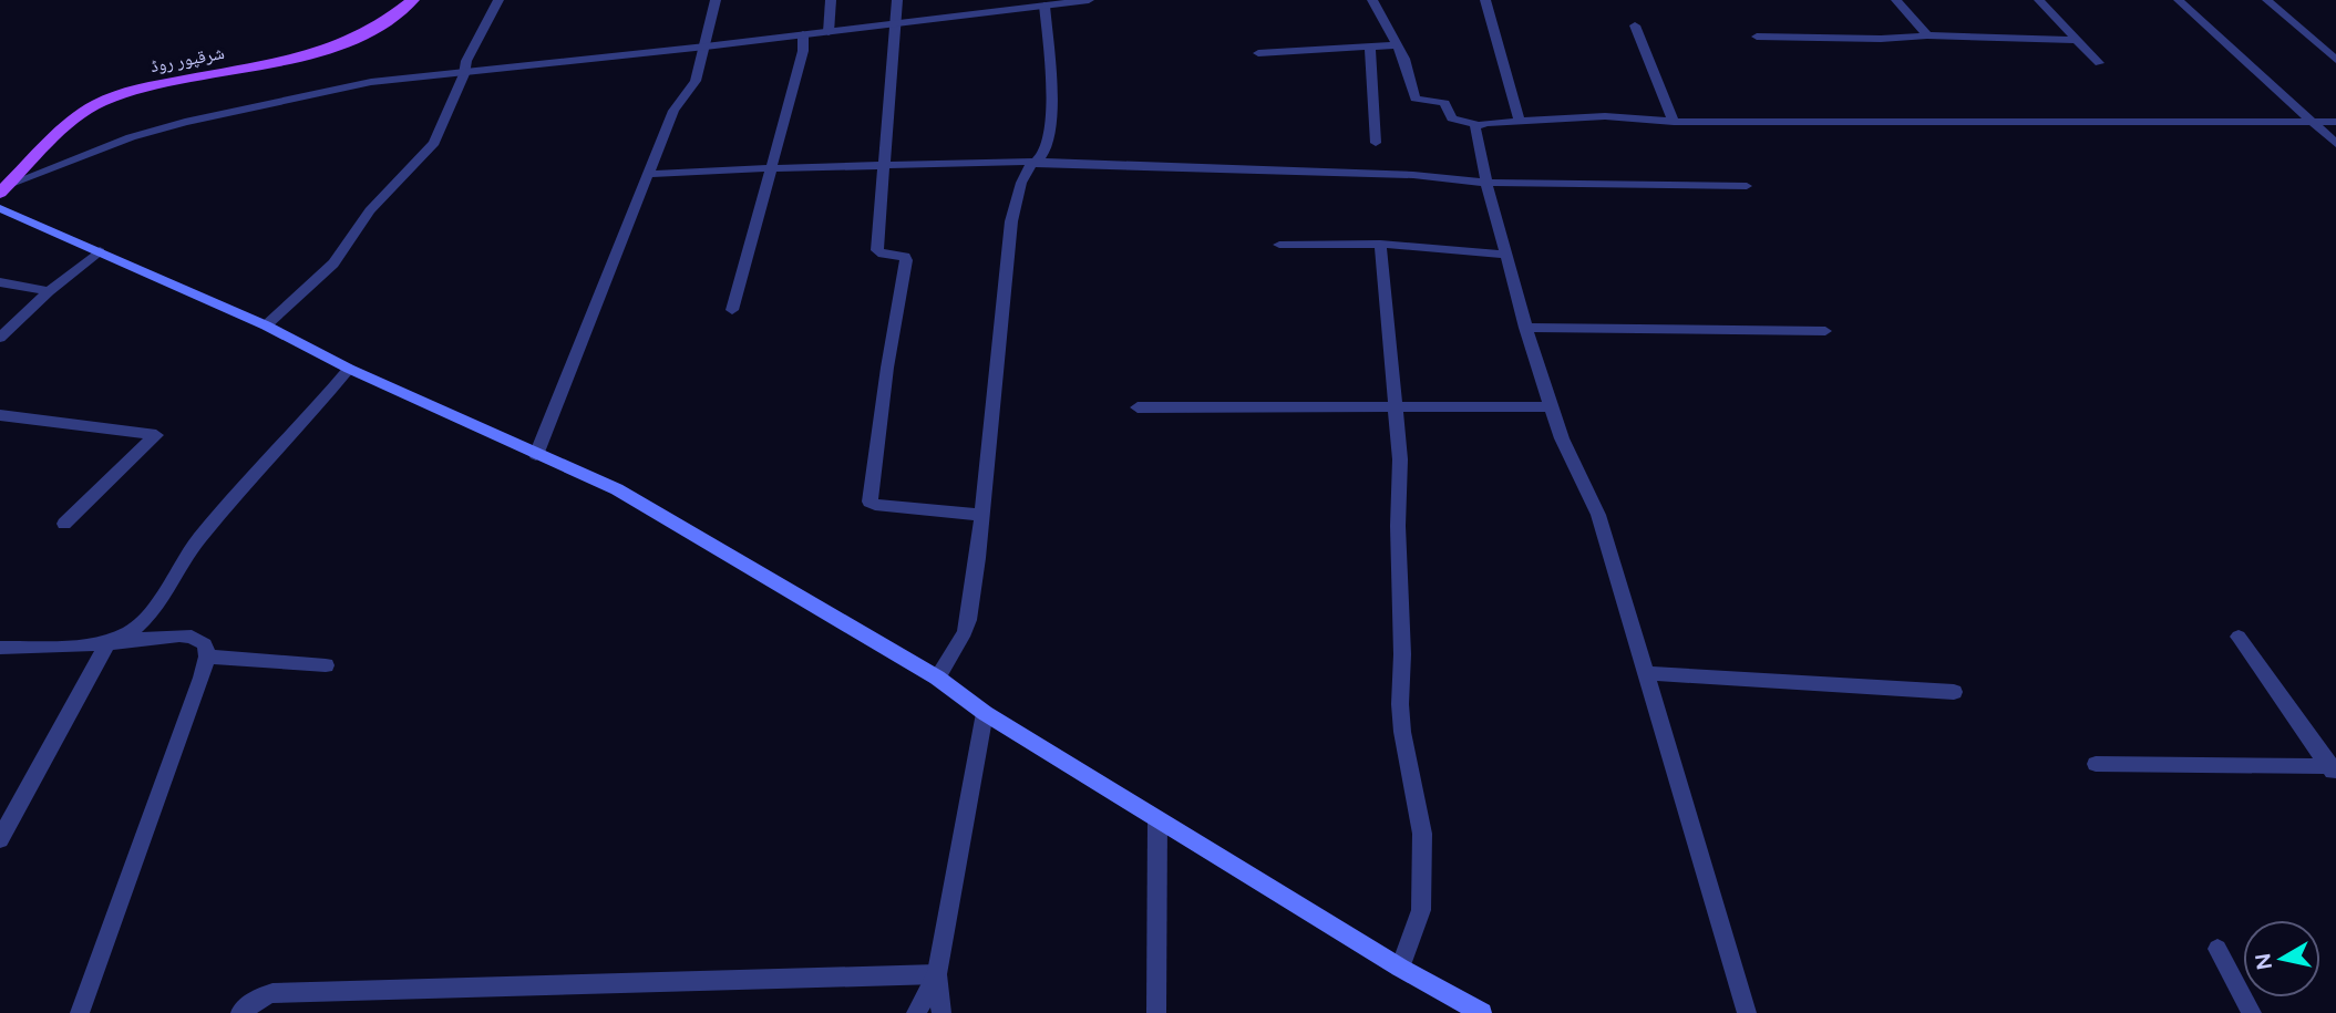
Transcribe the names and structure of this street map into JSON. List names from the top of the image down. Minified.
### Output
{"streets":{"main road":["شرقپور روڈ"]},"north":"left"}
